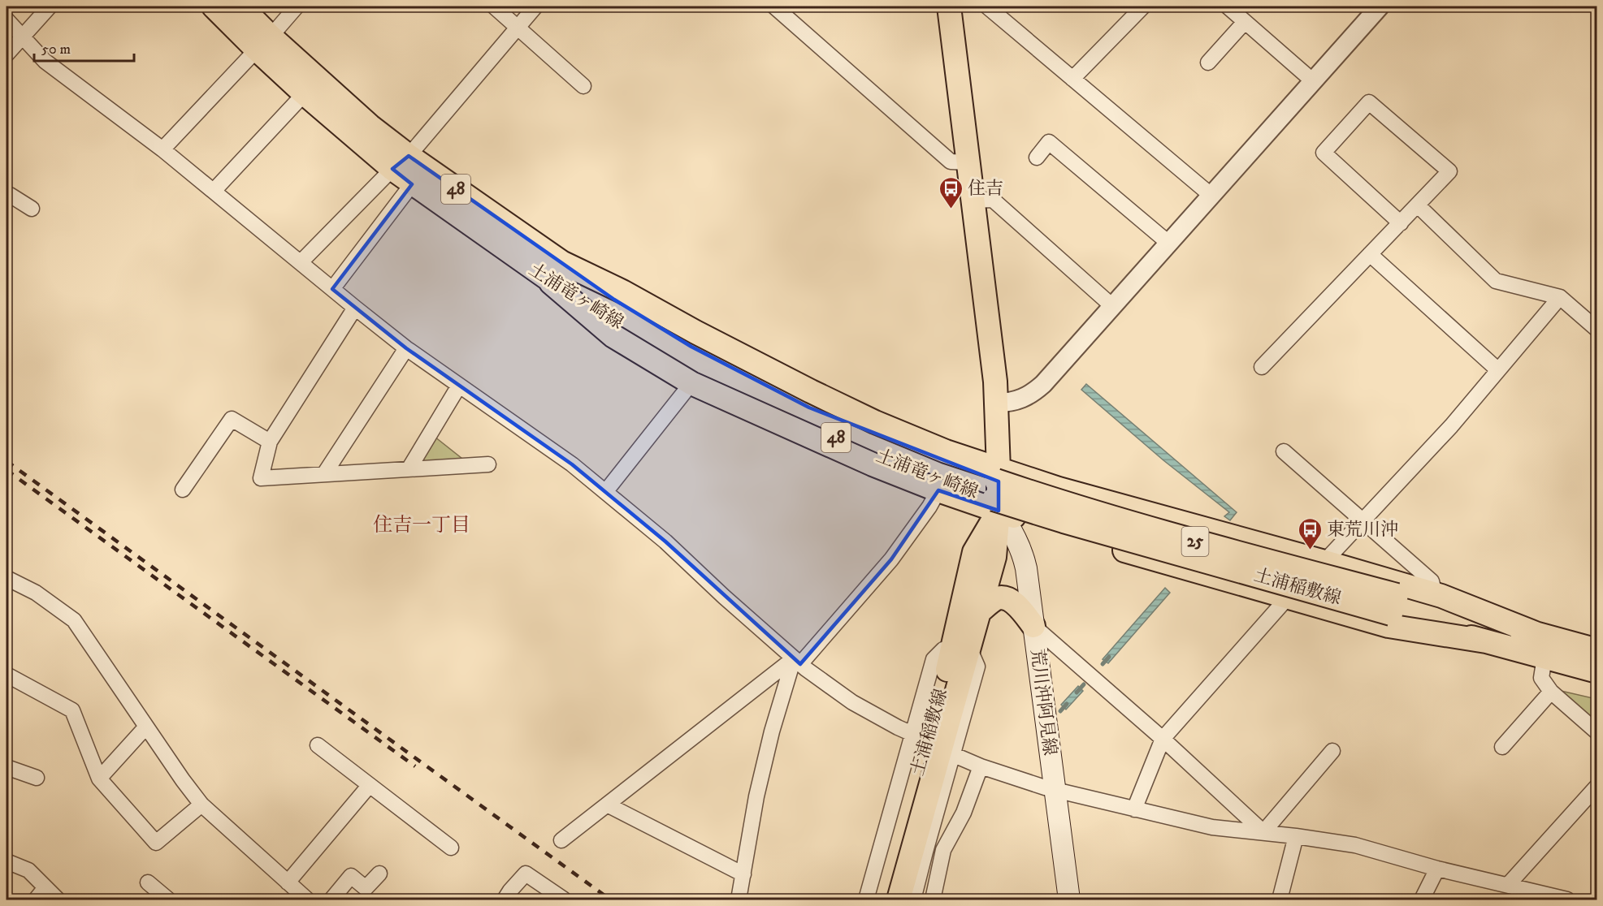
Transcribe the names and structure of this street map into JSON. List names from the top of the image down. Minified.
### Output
{"streets":{"main road":["48","土浦竜ヶ崎線","25","土浦稲敷線","荒川沖阿見線"]},"crossings":[["土浦竜ヶ崎線","土浦稲敷線"],["土浦竜ヶ崎線","荒川沖阿見線"],["土浦稲敷線","荒川沖阿見線"]],"districts":["住吉一丁目"],"places":{"bus stop":["住吉","東荒川沖"]},"scale_bar":"50 m"}
